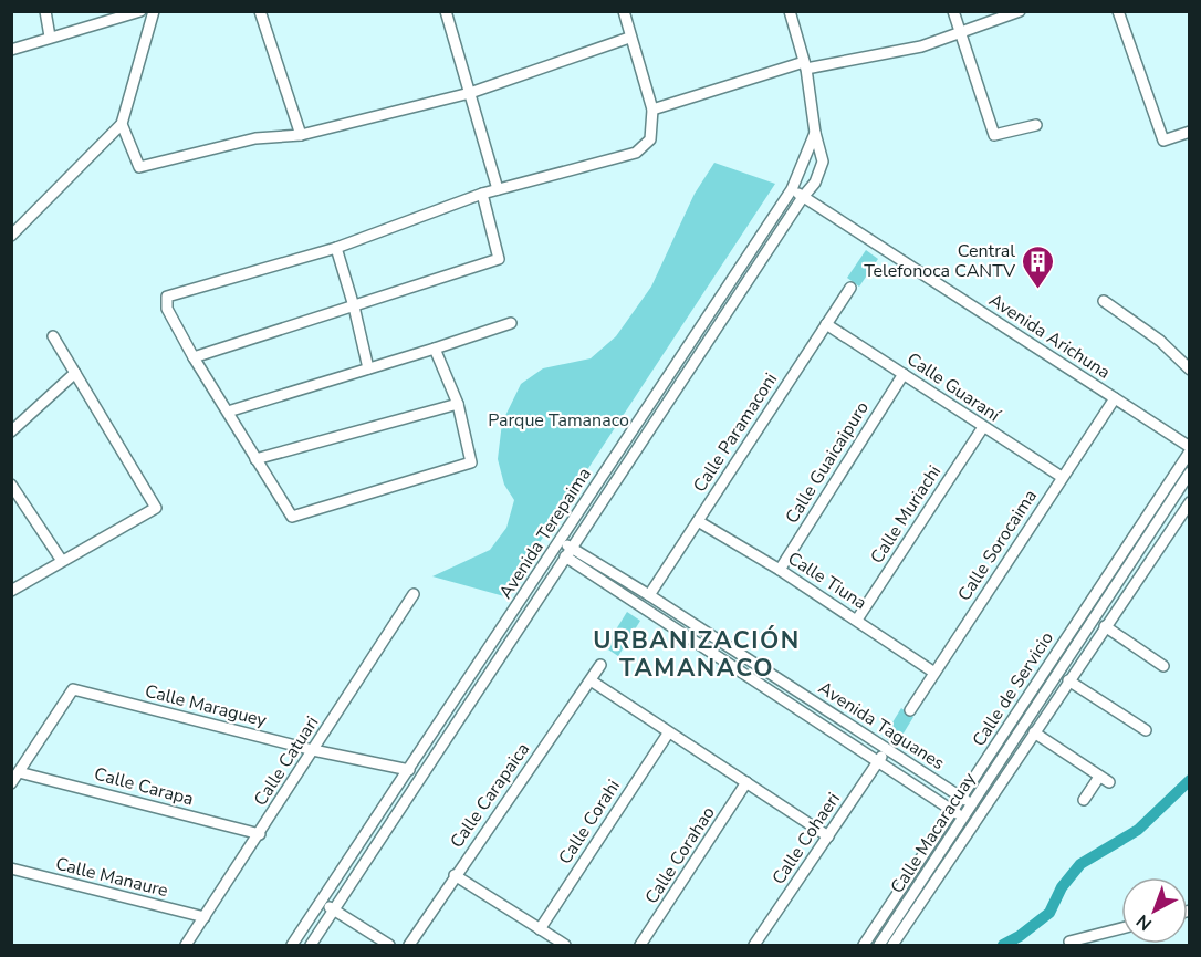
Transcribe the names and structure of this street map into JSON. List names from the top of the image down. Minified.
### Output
{"streets":{"street":["Avenida Arichuna","Calle Guaraní","Calle Paramaconi","Calle Guaicaipuro","Calle Muriachi","Avenida Terepaima","Calle Sorocaima","Calle Tiuna","Calle de Servicio","Calle Maraguey","Avenida Taguanes","Calle Catuari","Calle Carapa","Calle Carapaica","Calle Corahi","Calle Macaracuay","Calle Cohaeri","Calle Corahao","Calle Manaure"]},"crossings":[["Avenida Arichuna","Avenida Terepaima"],["Avenida Arichuna","Calle Sorocaima"],["Avenida Arichuna","Calle de Servicio"],["Calle Guaraní","Calle Paramaconi"],["Calle Guaraní","Calle Guaicaipuro"],["Calle Guaraní","Calle Muriachi"],["Calle Guaraní","Calle Sorocaima"],["Calle Paramaconi","Calle Tiuna"],["Calle Paramaconi","Avenida Taguanes"],["Calle Guaicaipuro","Calle Tiuna"],["Calle Muriachi","Calle Tiuna"],["Avenida Terepaima","Calle Maraguey"],["Avenida Terepaima","Avenida Taguanes"],["Calle Sorocaima","Calle Tiuna"],["Calle de Servicio","Avenida Taguanes"],["Calle Maraguey","Calle Catuari"],["Calle Maraguey","Calle Carapa"],["Avenida Taguanes","Calle Macaracuay"],["Avenida Taguanes","Calle Cohaeri"],["Calle Catuari","Calle Carapa"],["Calle Catuari","Calle Manaure"]],"districts":["URBANIZACIÓN TAMANACO"],"parks":["Parque Tamanaco"],"places":{"building":["Central Telefonoca CANTV"]},"north":"bottom left"}
